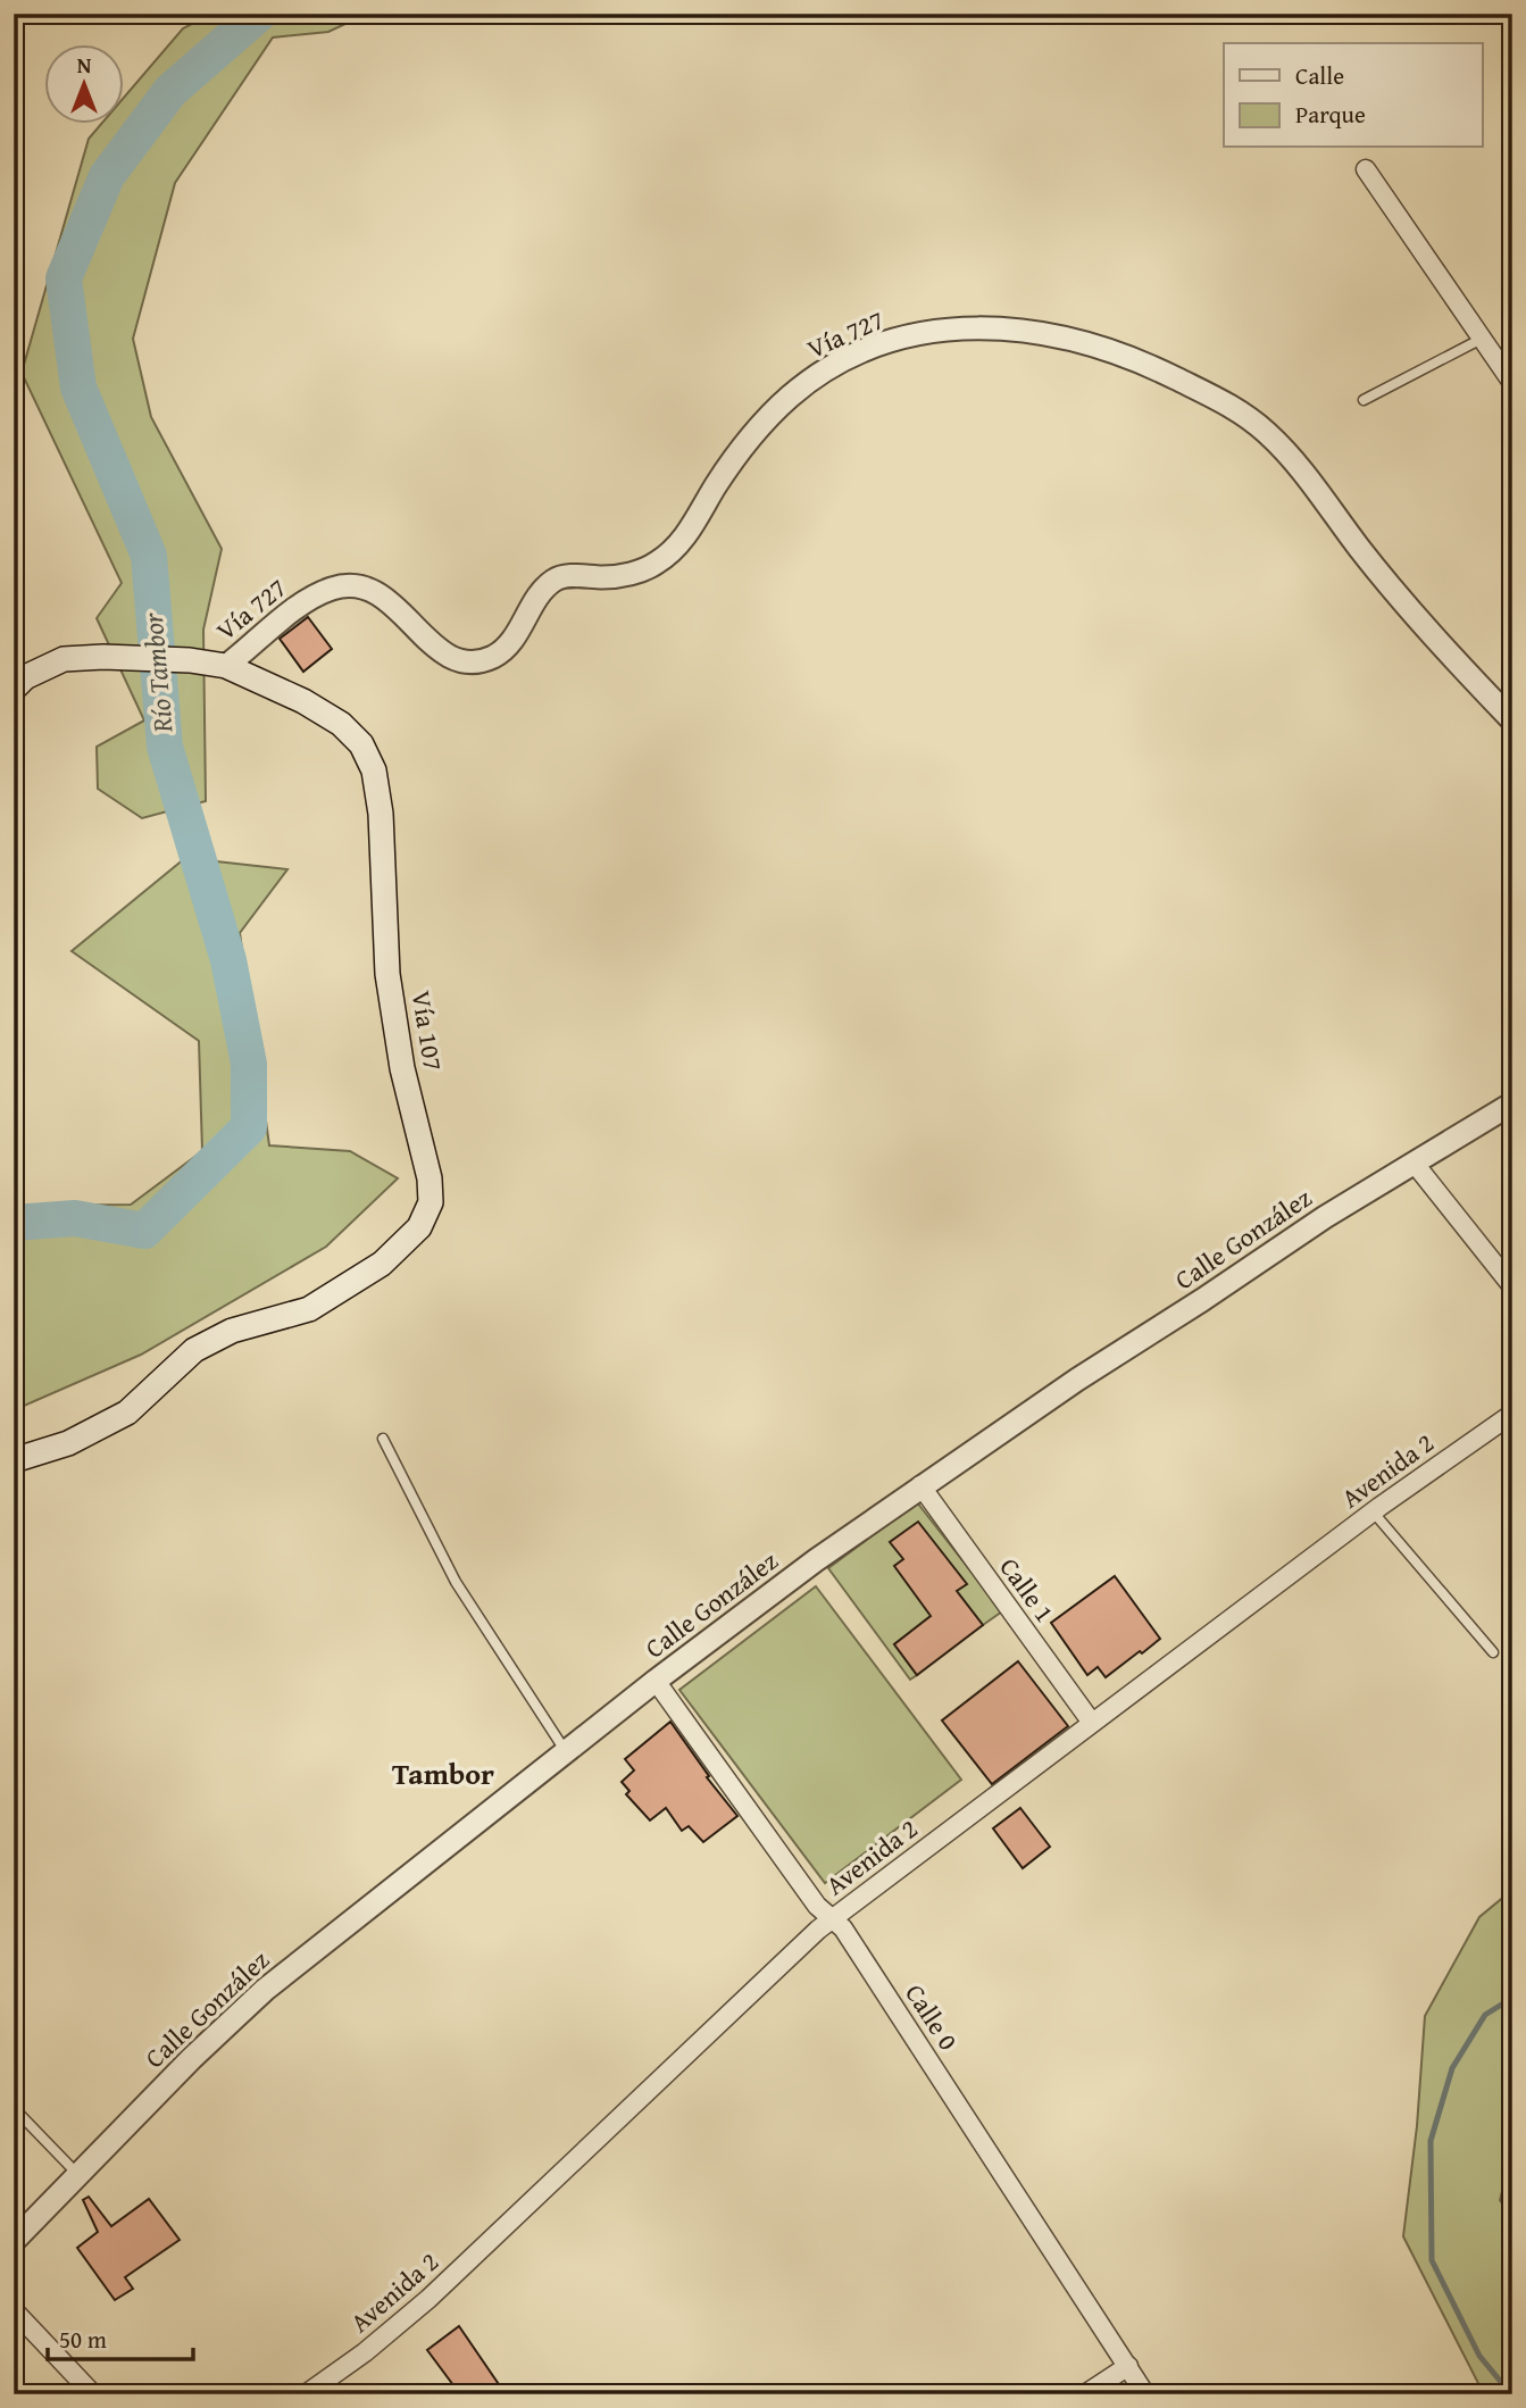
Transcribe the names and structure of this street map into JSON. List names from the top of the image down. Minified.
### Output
{"streets":{"main road":["Vía 107"],"street":["Vía 727","Calle González","Avenida 2","Calle 1","Calle 0"]},"crossings":[["Vía 727","Vía 107"],["Calle González","Calle 1"],["Calle González","Calle 0"],["Avenida 2","Calle 1"],["Avenida 2","Calle 0"]],"districts":["Tambor"],"water":["Río Tambor"],"legend":["Calle","Parque"],"scale_bar":"50 m","north":"top"}
